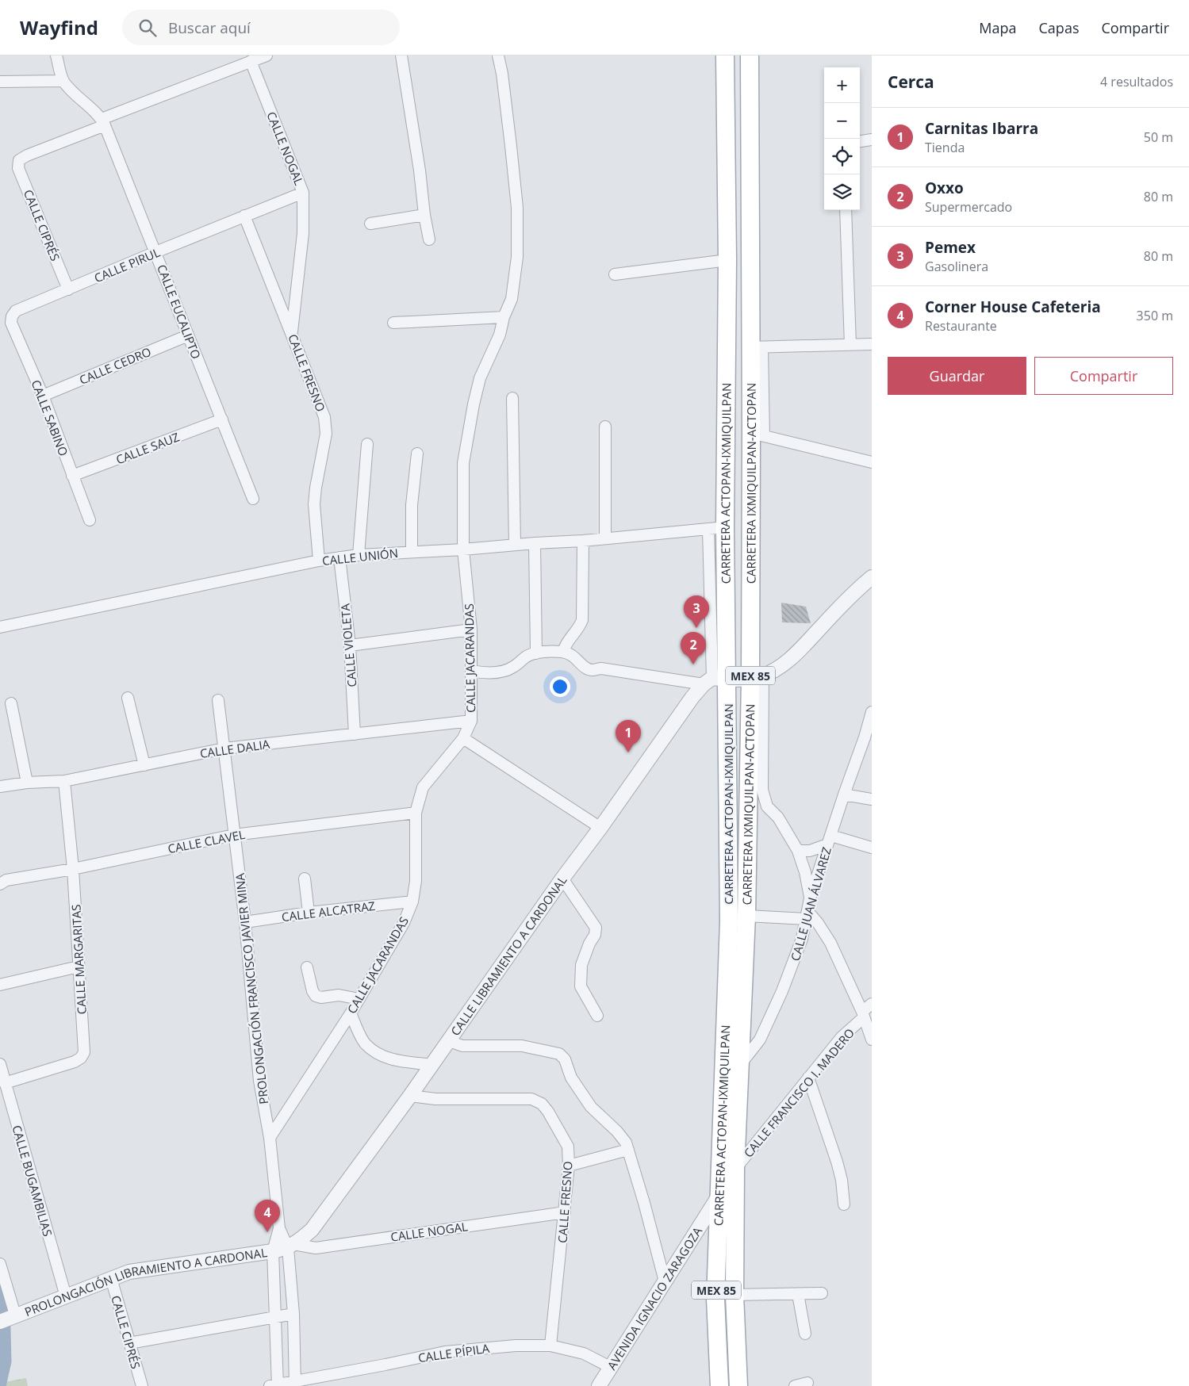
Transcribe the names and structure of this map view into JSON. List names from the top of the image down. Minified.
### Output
{"streets":{"main road":["CARRETERA ACTOPAN-IXMIQUILPAN","CARRETERA IXMIQUILPAN-ACTOPAN","MEX 85"],"street":["CALLE NOGAL","CALLE CIPRÉS","CALLE PIRUL","CALLE EUCALIPTO","CALLE CEDRO","CALLE FRESNO","CALLE SABINO","CALLE SAUZ","CALLE UNIÓN","CALLE VIOLETA","CALLE JACARANDAS","CALLE DALIA","CALLE CLAVEL","CALLE JUAN ÁLVAREZ","CALLE ALCATRAZ","CALLE LIBRAMIENTO A CARDONAL","CALLE MARGARITAS","PROLONGACIÓN FRANCISCO JAVIER MINA","CALLE FRANCISCO I. MADERO","CALLE BUGAMBILIAS","PROLONGACIÓN LIBRAMIENTO A CARDONAL","AVENIDA IGNACIO ZARAGOZA","CALLE PÍPILA"]},"crossings":[["CALLE NOGAL","CALLE PIRUL"],["CALLE NOGAL","CALLE FRESNO"],["CALLE NOGAL","CALLE LIBRAMIENTO A CARDONAL"],["CALLE NOGAL","PROLONGACIÓN FRANCISCO JAVIER MINA"],["CALLE NOGAL","PROLONGACIÓN LIBRAMIENTO A CARDONAL"],["CALLE CIPRÉS","CALLE PIRUL"],["CALLE CIPRÉS","CALLE EUCALIPTO"],["CALLE CIPRÉS","PROLONGACIÓN LIBRAMIENTO A CARDONAL"],["CALLE PIRUL","CALLE EUCALIPTO"],["CALLE PIRUL","CALLE FRESNO"],["CALLE PIRUL","CALLE SABINO"],["CALLE EUCALIPTO","CALLE CEDRO"],["CALLE EUCALIPTO","CALLE SAUZ"],["CALLE CEDRO","CALLE SABINO"],["CALLE FRESNO","CALLE UNIÓN"],["CALLE FRESNO","CALLE LIBRAMIENTO A CARDONAL"],["CALLE FRESNO","CALLE PÍPILA"],["CALLE SABINO","CALLE SAUZ"],["CARRETERA ACTOPAN-IXMIQUILPAN","CALLE UNIÓN"],["CARRETERA ACTOPAN-IXMIQUILPAN","CALLE LIBRAMIENTO A CARDONAL"],["CARRETERA ACTOPAN-IXMIQUILPAN","AVENIDA IGNACIO ZARAGOZA"],["CARRETERA IXMIQUILPAN-ACTOPAN","CALLE JUAN ÁLVAREZ"],["CARRETERA IXMIQUILPAN-ACTOPAN","CALLE FRANCISCO I. MADERO"],["CARRETERA IXMIQUILPAN-ACTOPAN","AVENIDA IGNACIO ZARAGOZA"],["CALLE UNIÓN","CALLE VIOLETA"],["CALLE UNIÓN","CALLE JACARANDAS"],["CALLE VIOLETA","CALLE DALIA"],["CALLE JACARANDAS","CALLE DALIA"],["CALLE JACARANDAS","CALLE CLAVEL"],["CALLE JACARANDAS","CALLE ALCATRAZ"],["CALLE JACARANDAS","PROLONGACIÓN FRANCISCO JAVIER MINA"],["CALLE DALIA","CALLE MARGARITAS"],["CALLE DALIA","PROLONGACIÓN FRANCISCO JAVIER MINA"],["CALLE CLAVEL","CALLE MARGARITAS"],["CALLE CLAVEL","PROLONGACIÓN FRANCISCO JAVIER MINA"],["CALLE ALCATRAZ","PROLONGACIÓN FRANCISCO JAVIER MINA"],["CALLE LIBRAMIENTO A CARDONAL","PROLONGACIÓN FRANCISCO JAVIER MINA"],["CALLE LIBRAMIENTO A CARDONAL","PROLONGACIÓN LIBRAMIENTO A CARDONAL"],["CALLE MARGARITAS","CALLE BUGAMBILIAS"],["PROLONGACIÓN FRANCISCO JAVIER MINA","PROLONGACIÓN LIBRAMIENTO A CARDONAL"],["PROLONGACIÓN FRANCISCO JAVIER MINA","CALLE PÍPILA"],["CALLE FRANCISCO I. MADERO","AVENIDA IGNACIO ZARAGOZA"],["CALLE BUGAMBILIAS","PROLONGACIÓN LIBRAMIENTO A CARDONAL"],["AVENIDA IGNACIO ZARAGOZA","CALLE PÍPILA"]],"page":{"header":"Wayfind","search":"Buscar aquí","nav":["Mapa","Capas","Compartir"],"heading":["Cerca","4 resultados"],"map_buttons":["+","−"],"list":[{"mark":"1","name":"Carnitas Ibarra","note":"Tienda","value":"50 m"},{"mark":"2","name":"Oxxo","note":"Supermercado","value":"80 m"},{"mark":"3","name":"Pemex","note":"Gasolinera","value":"80 m"},{"mark":"4","name":"Corner House Cafeteria","note":"Restaurante","value":"350 m"}],"buttons":["Guardar","Compartir"],"pins":["3","2","1","4"]}}
